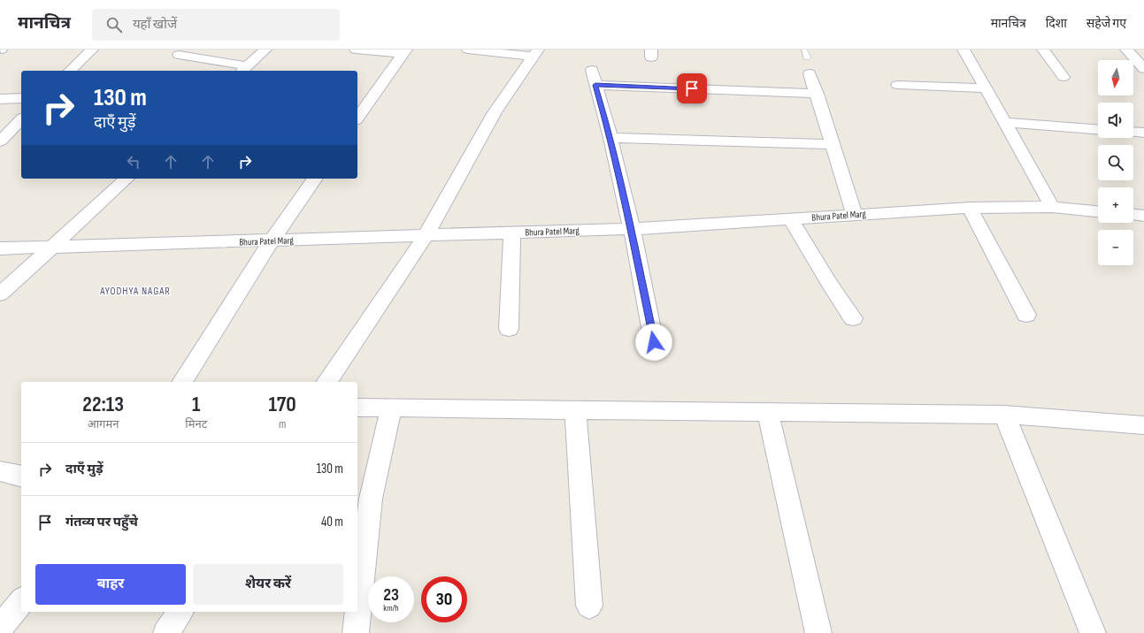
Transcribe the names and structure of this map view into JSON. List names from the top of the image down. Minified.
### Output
{"streets":{"street":["Bhura Patel Marg"]},"districts":["AYODHYA NAGAR"],"north":"bottom","page":{"header":"मानचित्र","search":"यहाँ खोजें","nav":["मानचित्र","दिशा","सहेजे गए"],"map_buttons":["+","−"],"turn":["130 m","दाएँ मुड़ें"],"eta":["22:13","आगमन","1","मिनट","170","m"],"list":[{"name":"दाएँ मुड़ें","value":"130 m"},{"name":"गंतव्य पर पहुँचे","value":"40 m"}],"buttons":["बाहर","शेयर करें"],"speed":"23 km/h","limit":"30"}}
